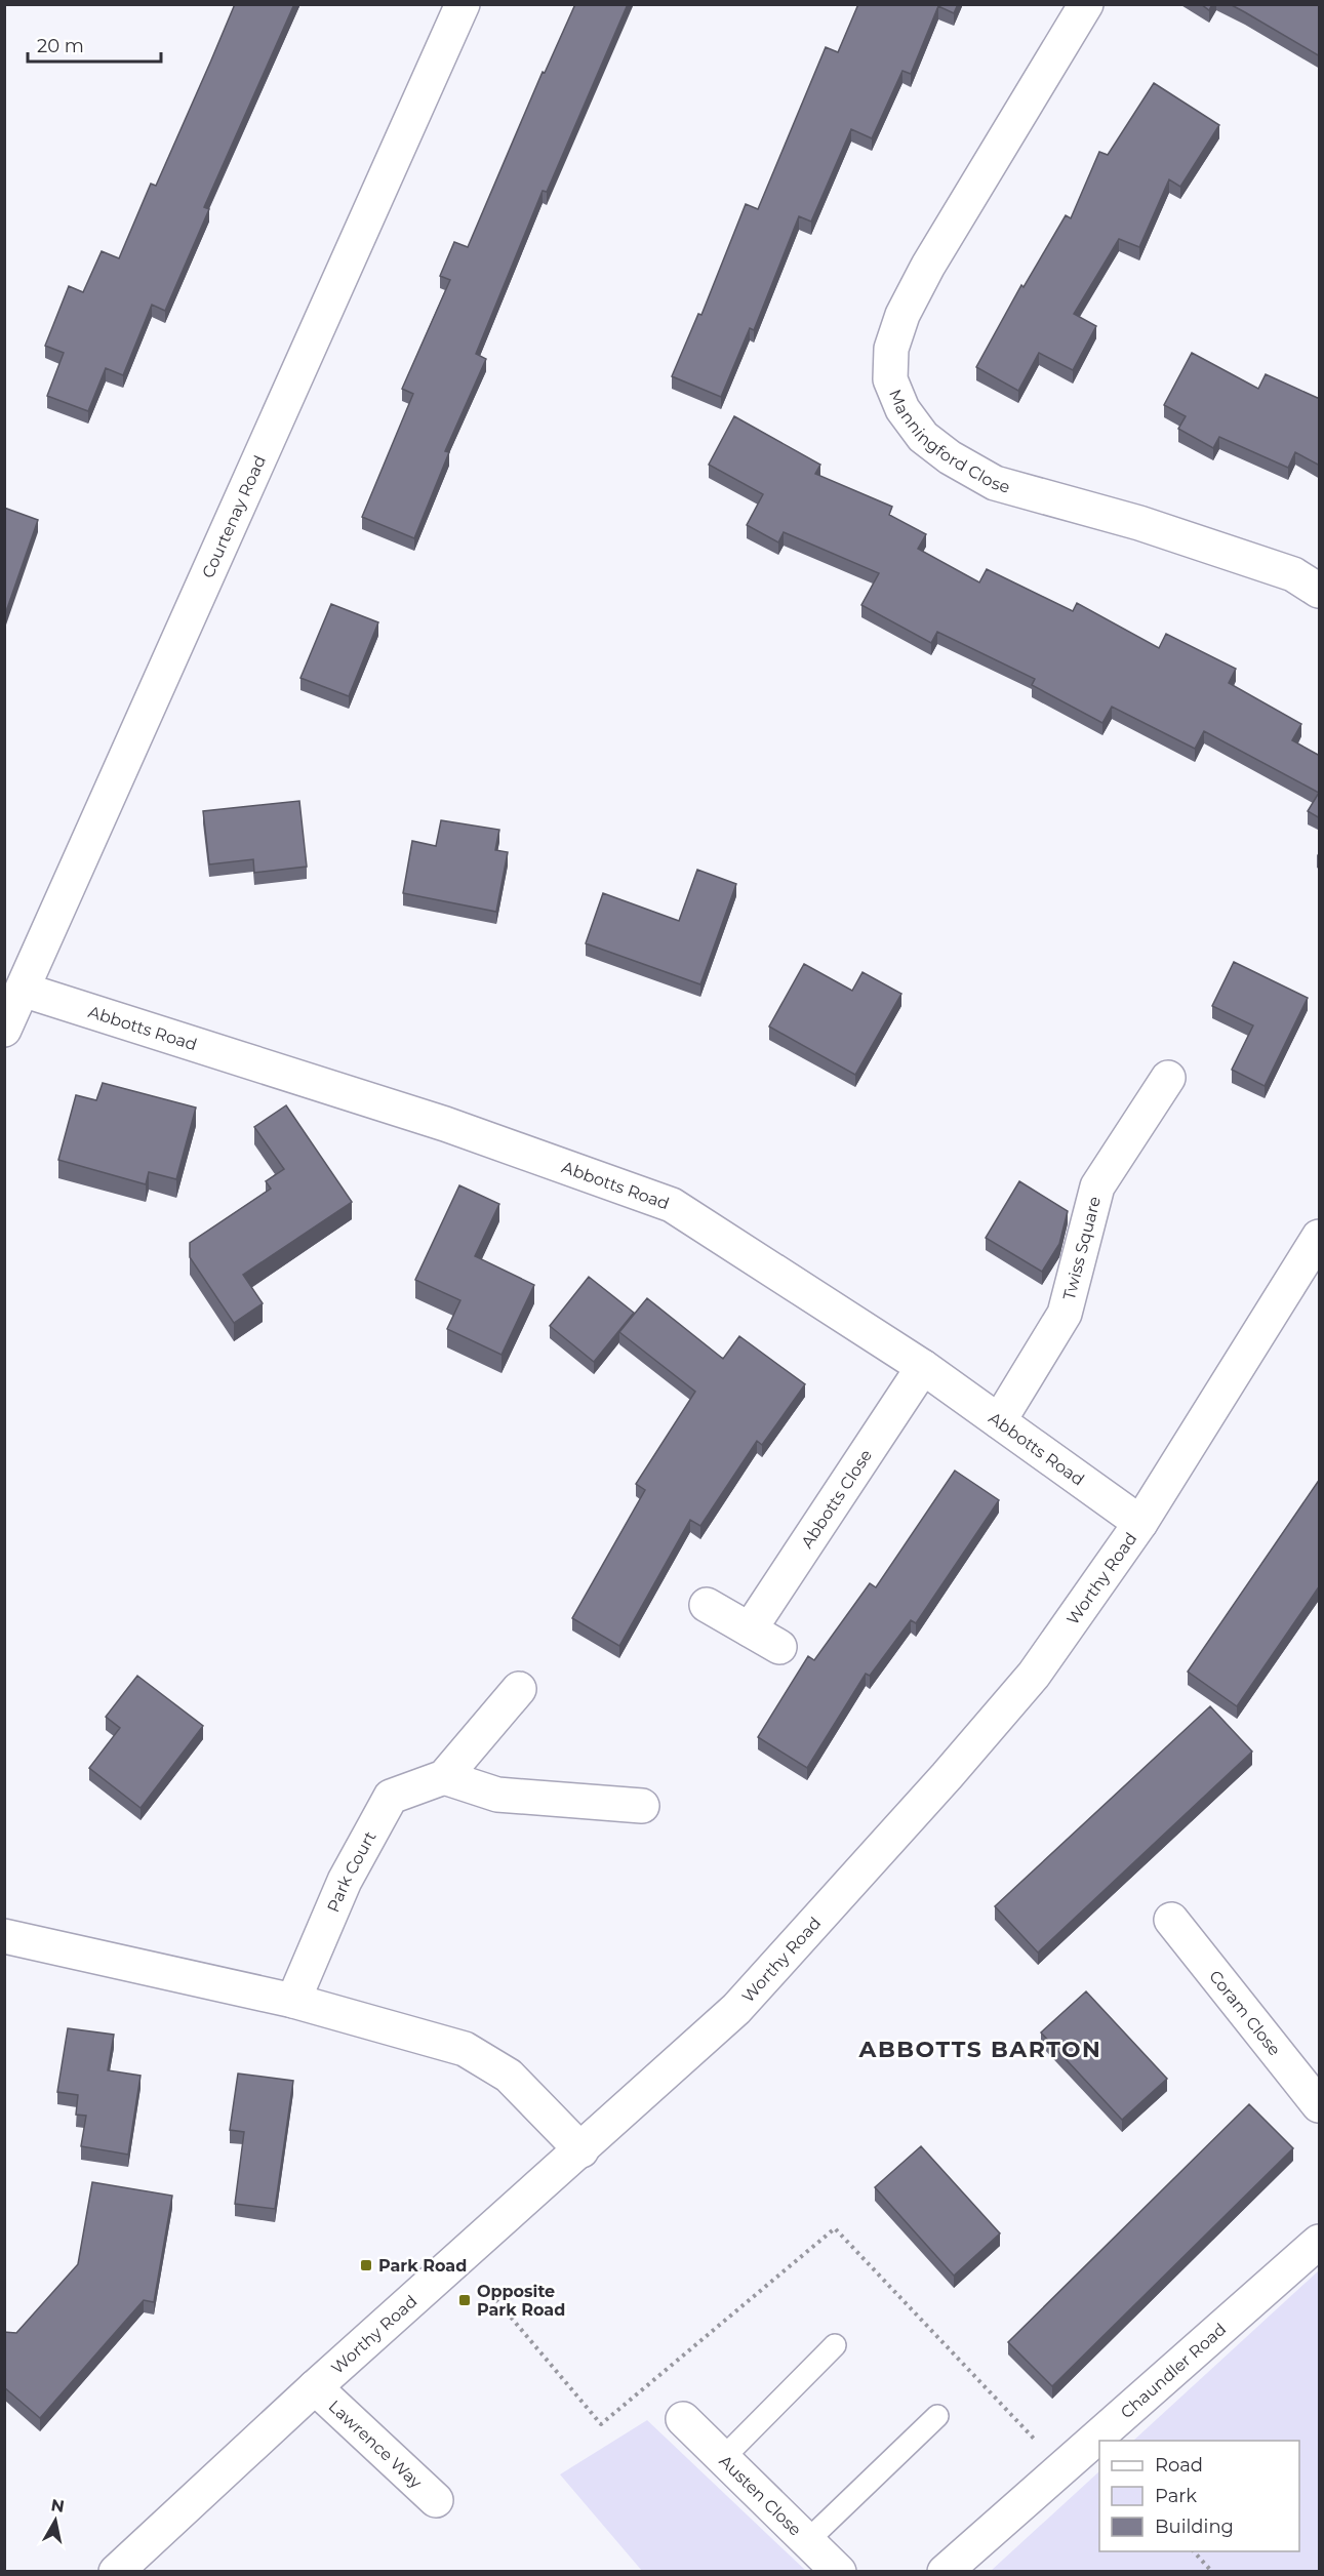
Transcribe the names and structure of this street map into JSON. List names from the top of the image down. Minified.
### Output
{"streets":{"street":["Manningford Close","Courtenay Road","Abbotts Road","Twiss Square","Abbotts Close","Worthy Road","Park Court","Coram Close","Chaundler Road","Lawrence Way","Austen Close"]},"crossings":[["Courtenay Road","Abbotts Road"],["Abbotts Road","Twiss Square"],["Abbotts Road","Abbotts Close"],["Abbotts Road","Worthy Road"],["Worthy Road","Lawrence Way"]],"districts":["ABBOTTS BARTON"],"places":{"transit":["Park Road","Opposite Park Road"]},"legend":["Road","Park","Building"],"scale_bar":"20 m","north":"top"}
